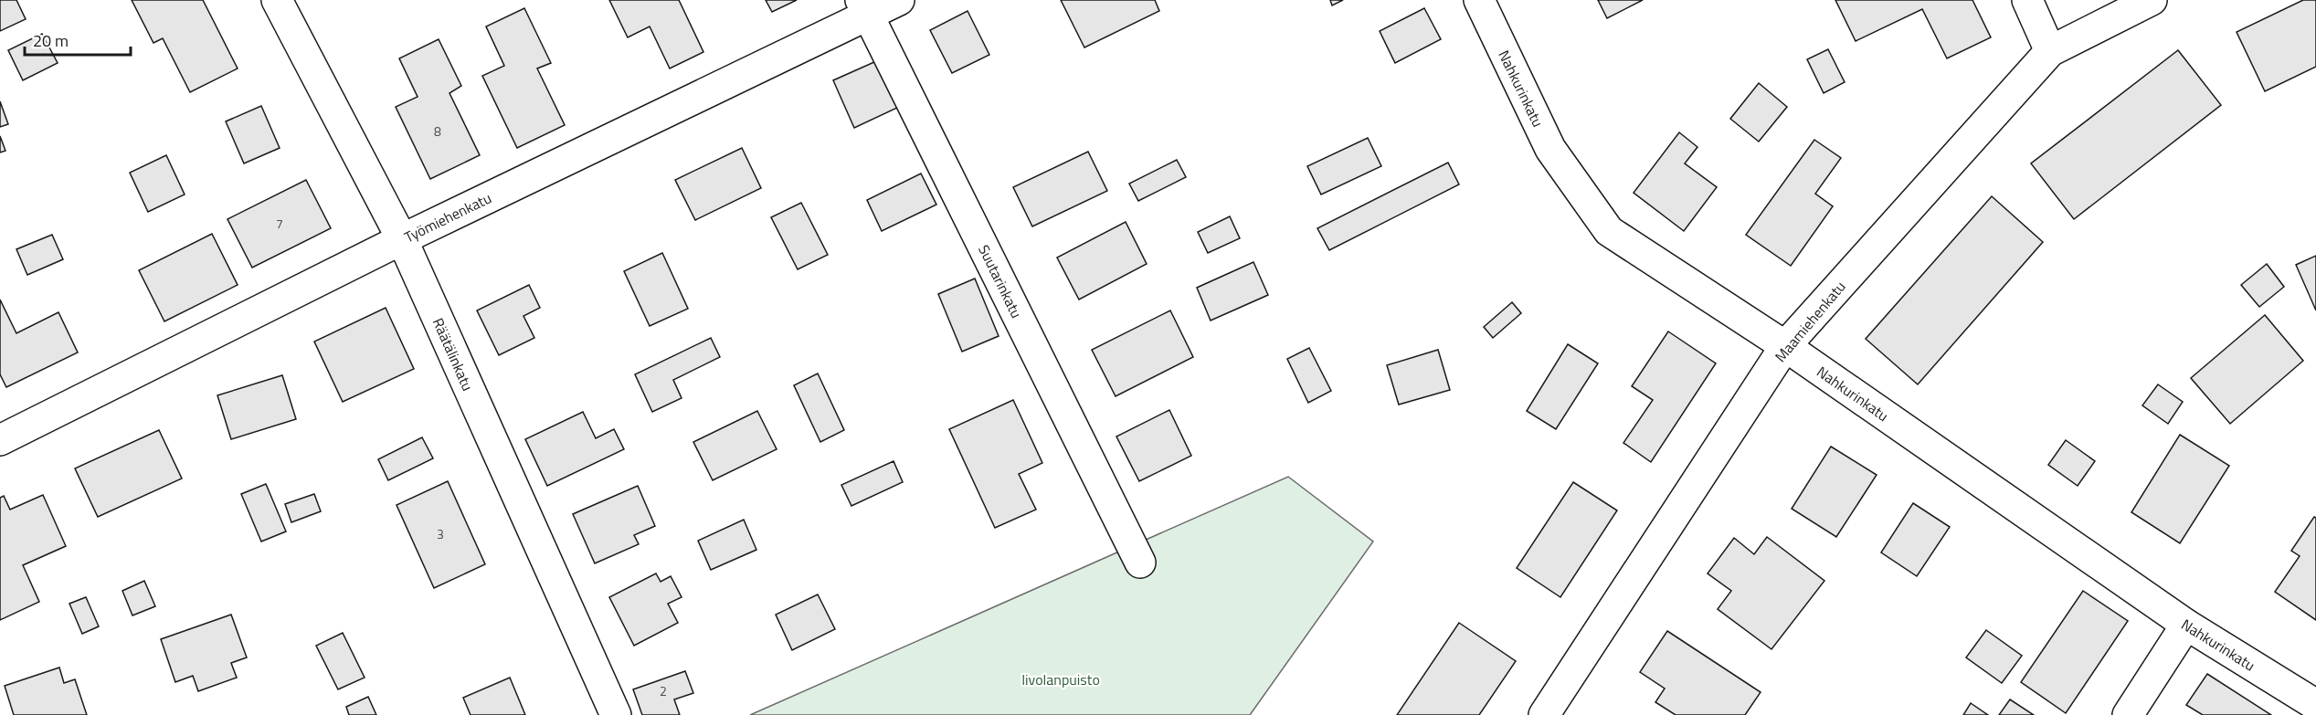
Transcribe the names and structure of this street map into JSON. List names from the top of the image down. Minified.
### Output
{"streets":{"street":["Nahkurinkatu","Työmiehenkatu","Suutarinkatu","Maamiehenkatu","Räätälinkatu"]},"crossings":[["Nahkurinkatu","Maamiehenkatu"],["Työmiehenkatu","Suutarinkatu"],["Työmiehenkatu","Räätälinkatu"]],"parks":["Iivolanpuisto"],"house_numbers":["8","7","3","2"],"scale_bar":"20 m"}
